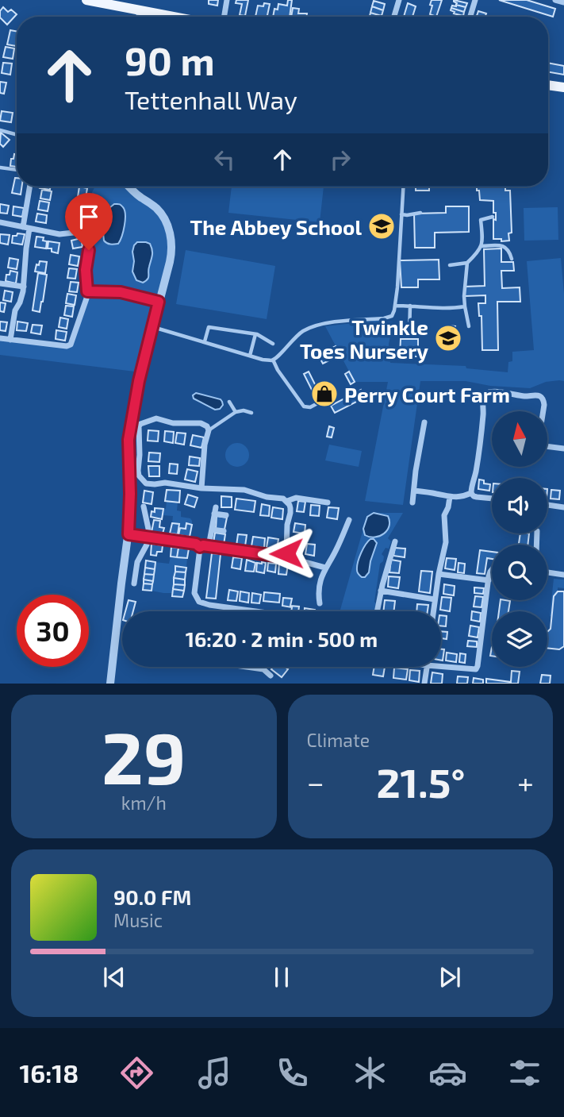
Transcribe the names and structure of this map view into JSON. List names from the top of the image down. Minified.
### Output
{"places":{"school or university":["The Abbey School","Twinkle Toes Nursery"],"shop":["Perry Court Farm"]},"north":"top","page":{"turn":["90 m","Tettenhall Way"],"limit":"30","trip":"16:20 · 2 min · 500 m","tile":[["29","km/h"],"Climate"],"heat":["−","21.5°","+"],"song":["90.0 FM","Music"],"tabs":"16:18"}}
